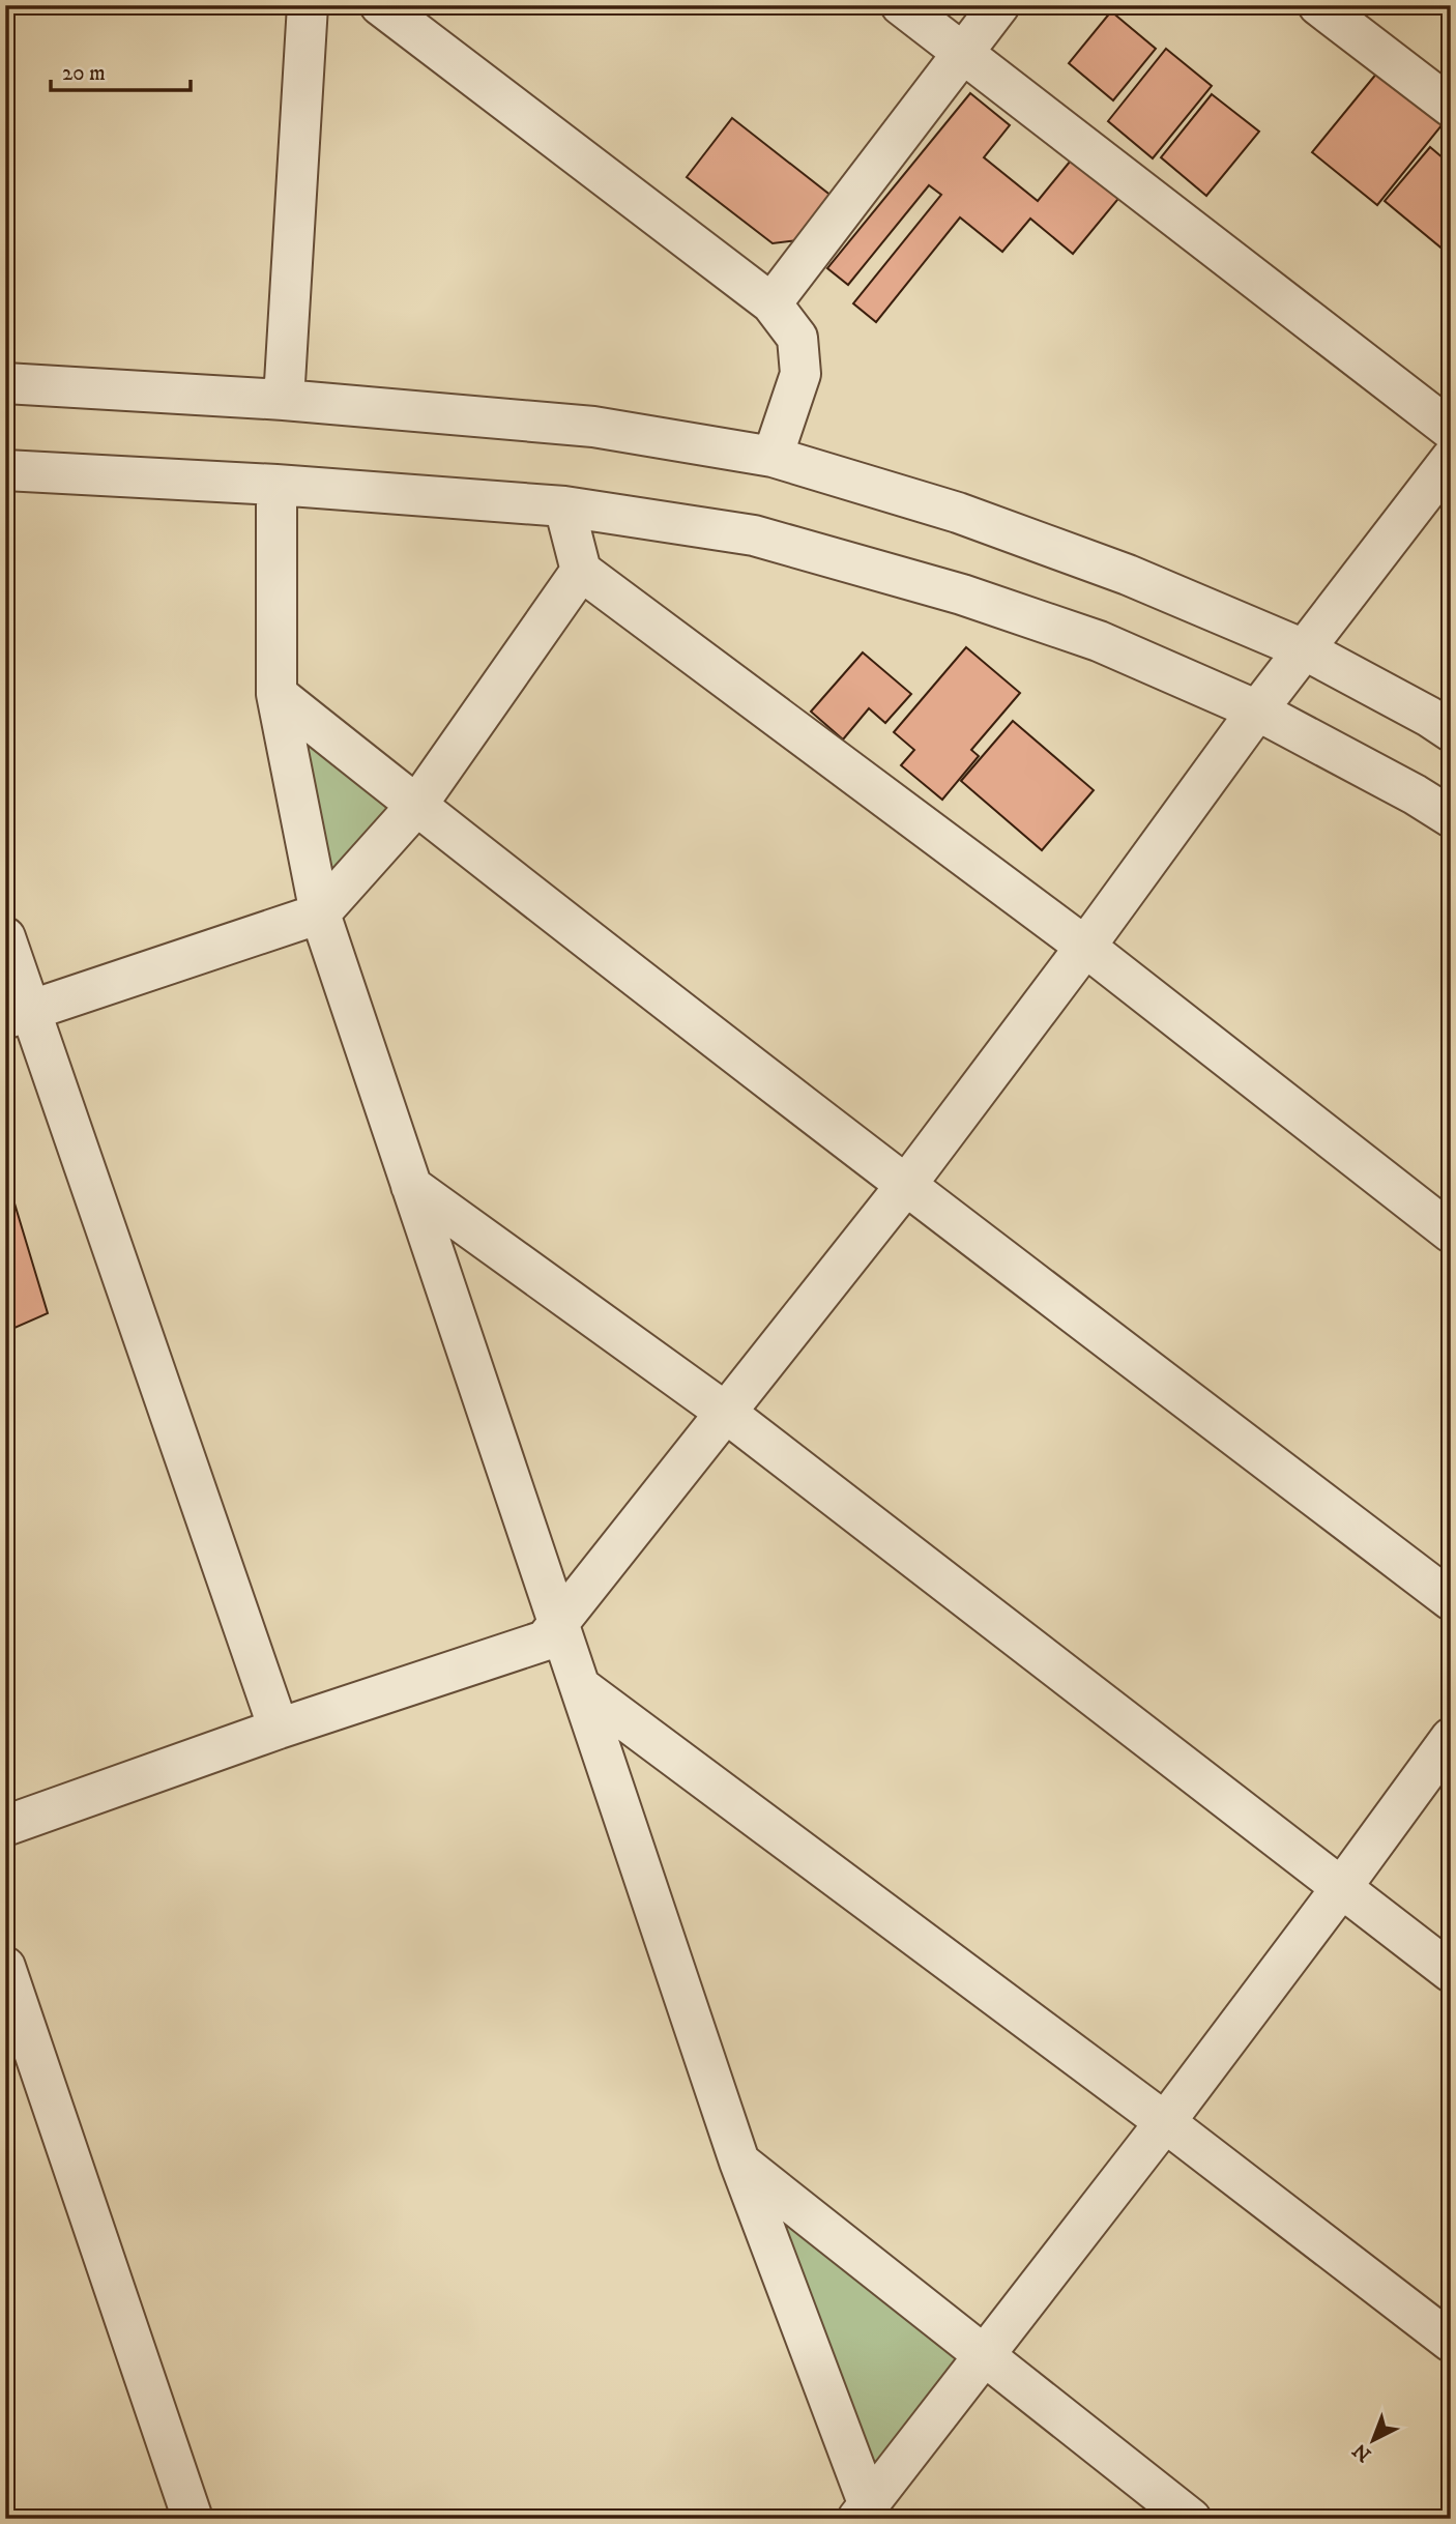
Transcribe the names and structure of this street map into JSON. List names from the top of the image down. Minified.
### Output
{"scale_bar":"20 m","north":"bottom left"}
